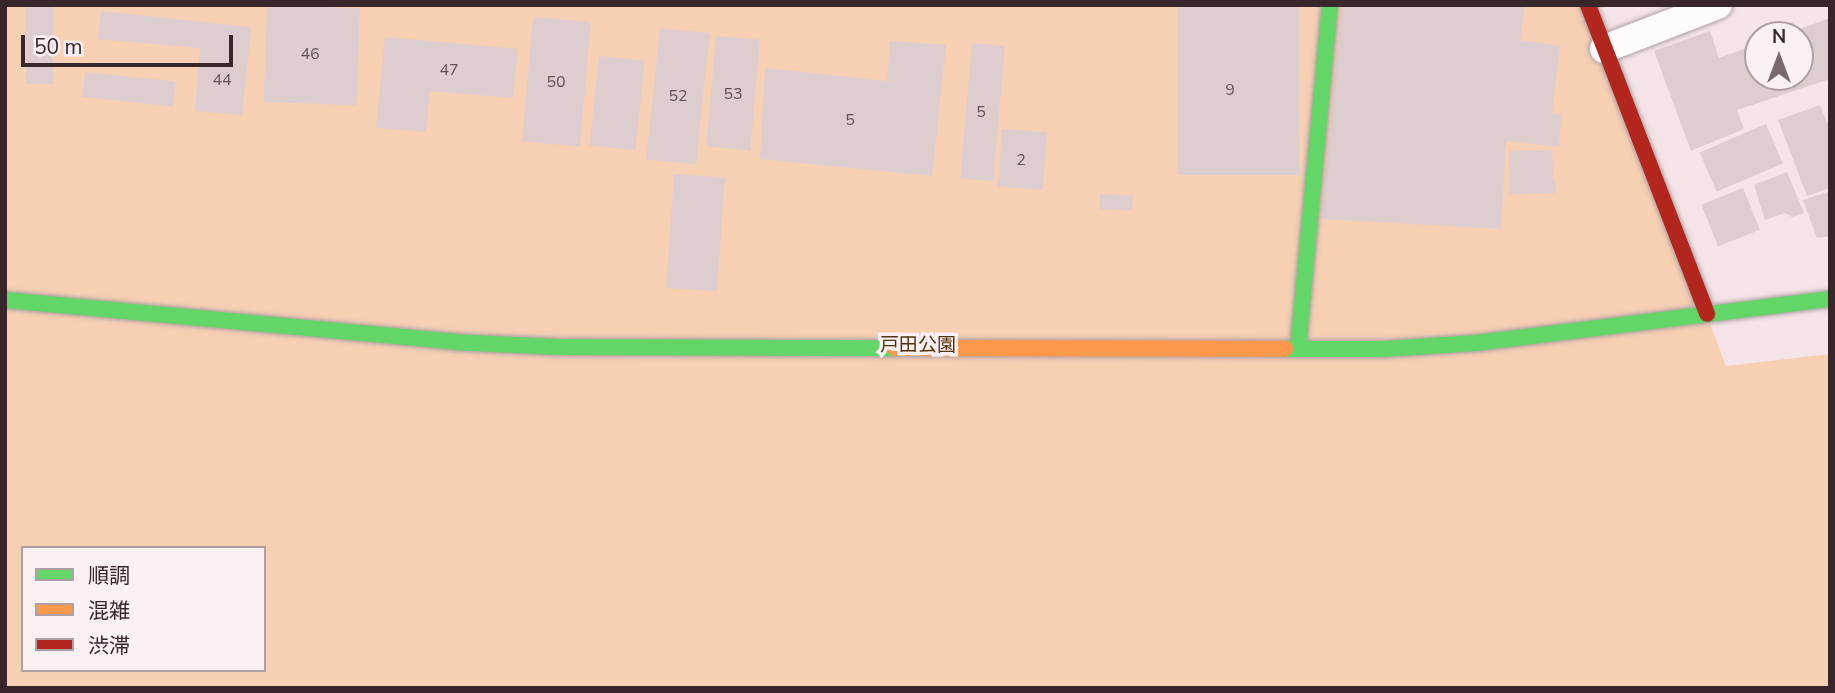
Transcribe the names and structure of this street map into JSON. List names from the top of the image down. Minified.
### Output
{"parks":["戸田公園"],"house_numbers":["46","47","44","50","9","53","52","5","5","2"],"legend":["順調","混雑","渋滞"],"scale_bar":"50 m","north":"top"}
